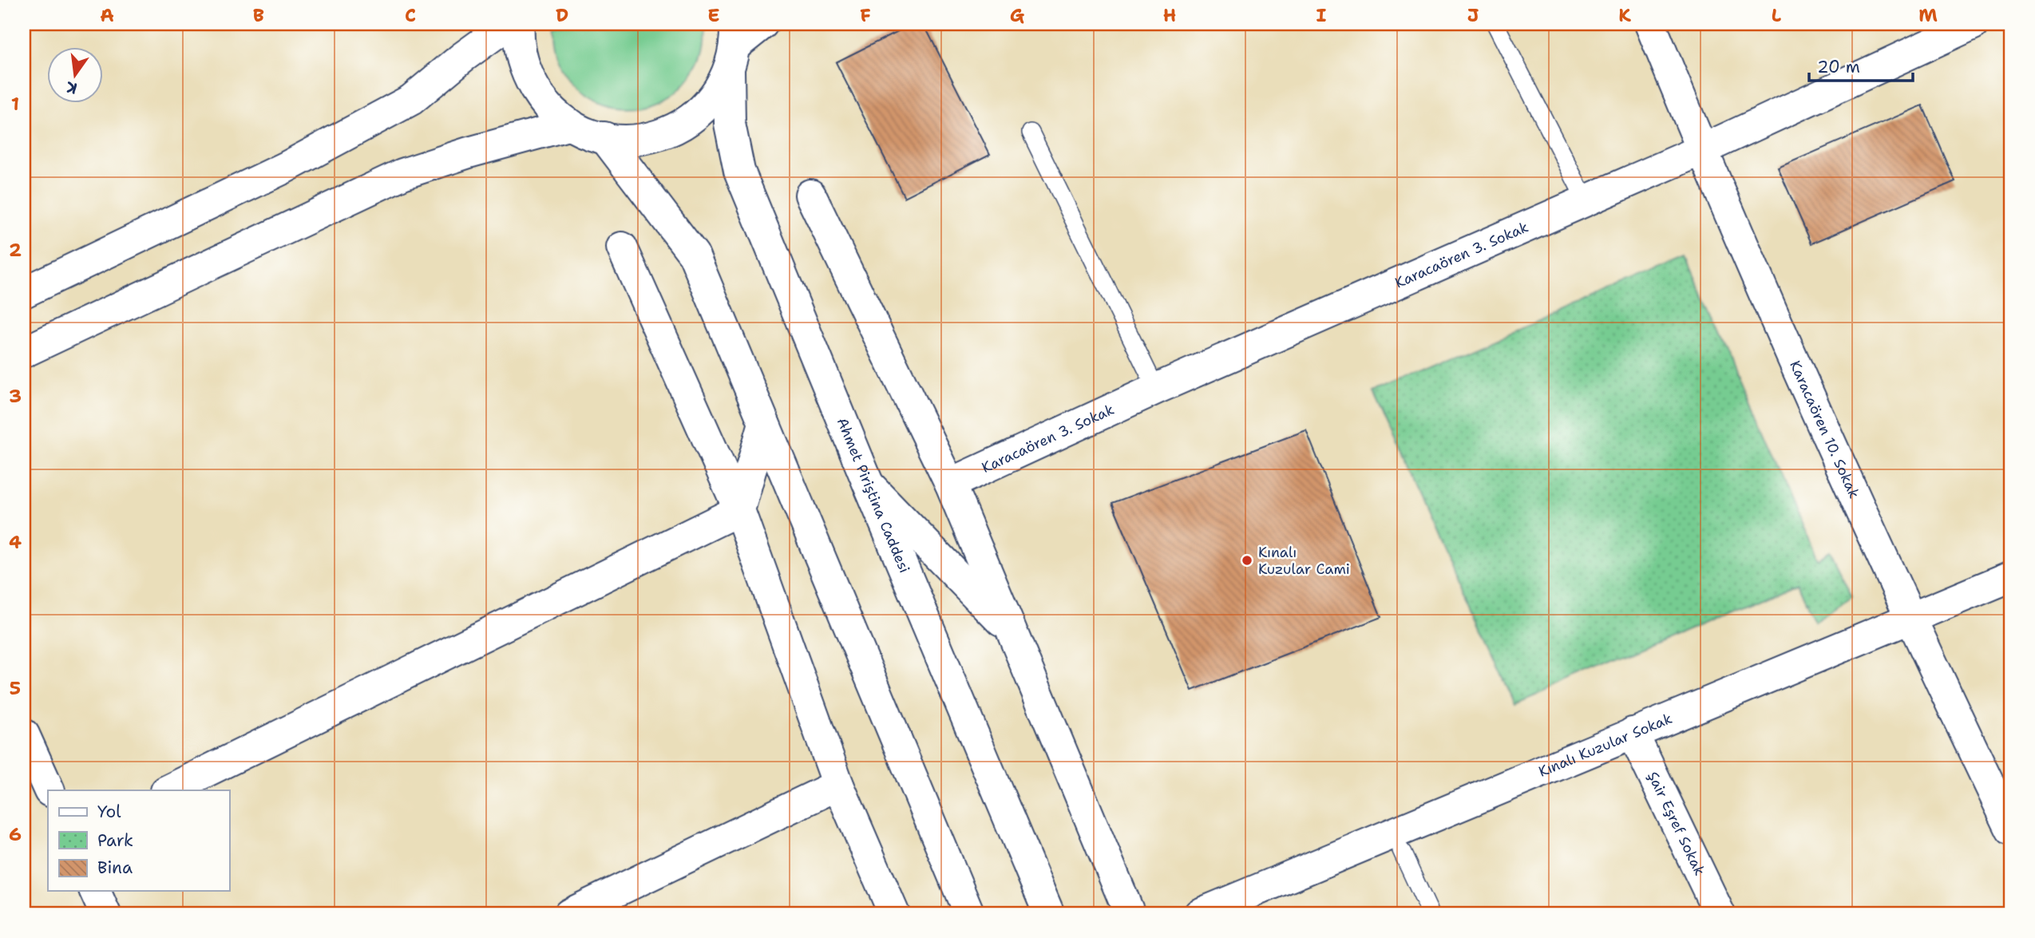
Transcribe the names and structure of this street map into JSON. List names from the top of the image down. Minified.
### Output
{"streets":{"street":["Karacaören 3. Sokak","Karacaören 10. Sokak","Ahmet Piriştina Caddesi","Kınalı Kuzular Sokak","Şair Eşref Sokak"]},"crossings":[["Karacaören 3. Sokak","Karacaören 10. Sokak"],["Karacaören 10. Sokak","Kınalı Kuzular Sokak"],["Kınalı Kuzular Sokak","Şair Eşref Sokak"]],"places":["Kınalı Kuzular Cami"],"legend":["Yol","Park","Bina"],"scale_bar":"20 m","north":"bottom","grid":{"columns":["A","B","C","D","E","F","G","H","I","J","K","L","M"],"rows":["1","2","3","4","5","6"]}}
